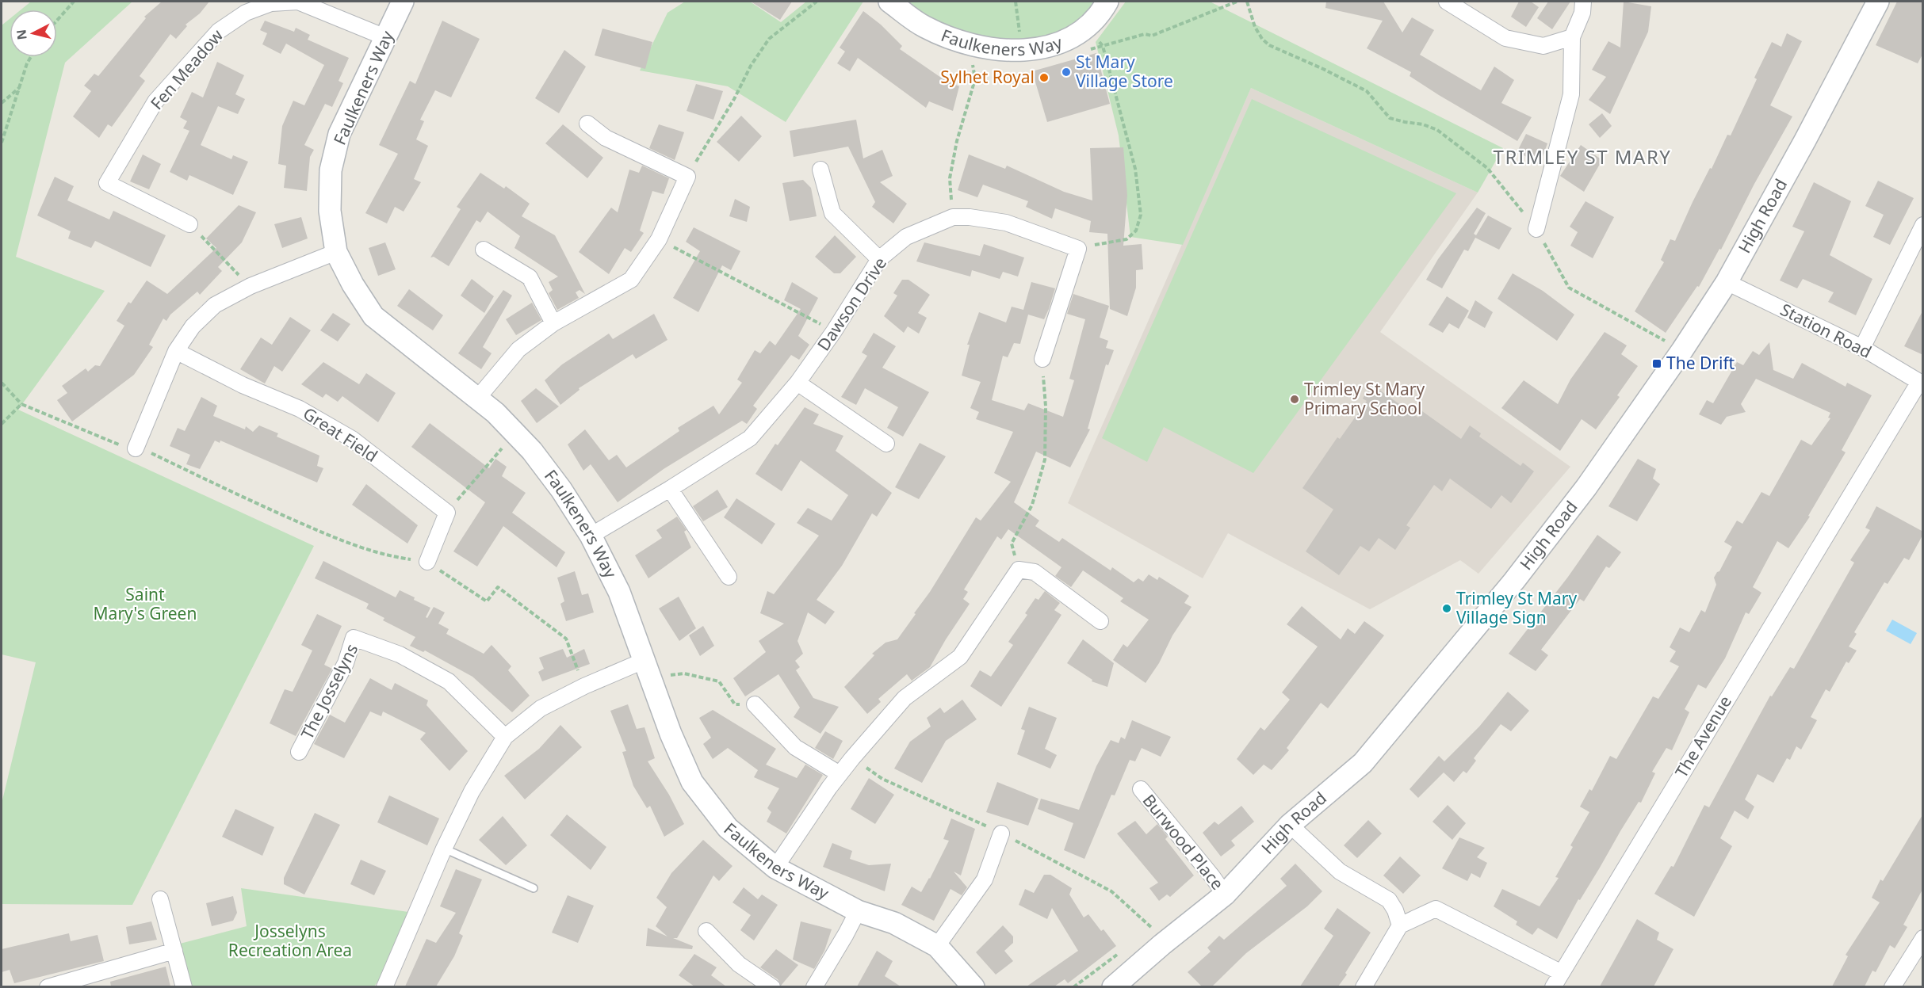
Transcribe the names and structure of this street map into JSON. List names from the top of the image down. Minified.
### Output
{"streets":{"street":["Faulkeners Way","Fen Meadow","High Road","Dawson Drive","Station Road","Great Field","The Josselyns","The Avenue","Burwood Place"]},"crossings":[["Faulkeners Way","Fen Meadow"],["Faulkeners Way","Dawson Drive"],["High Road","Station Road"],["High Road","Burwood Place"],["Station Road","The Avenue"]],"districts":["TRIMLEY ST MARY"],"parks":["Saint Mary's Green","Josselyns Recreation Area"],"places":{"other":["St Mary Village Store","Sylhet Royal","Trimley St Mary Primary School","Trimley St Mary Village Sign"],"transit":["The Drift"]},"north":"left"}
